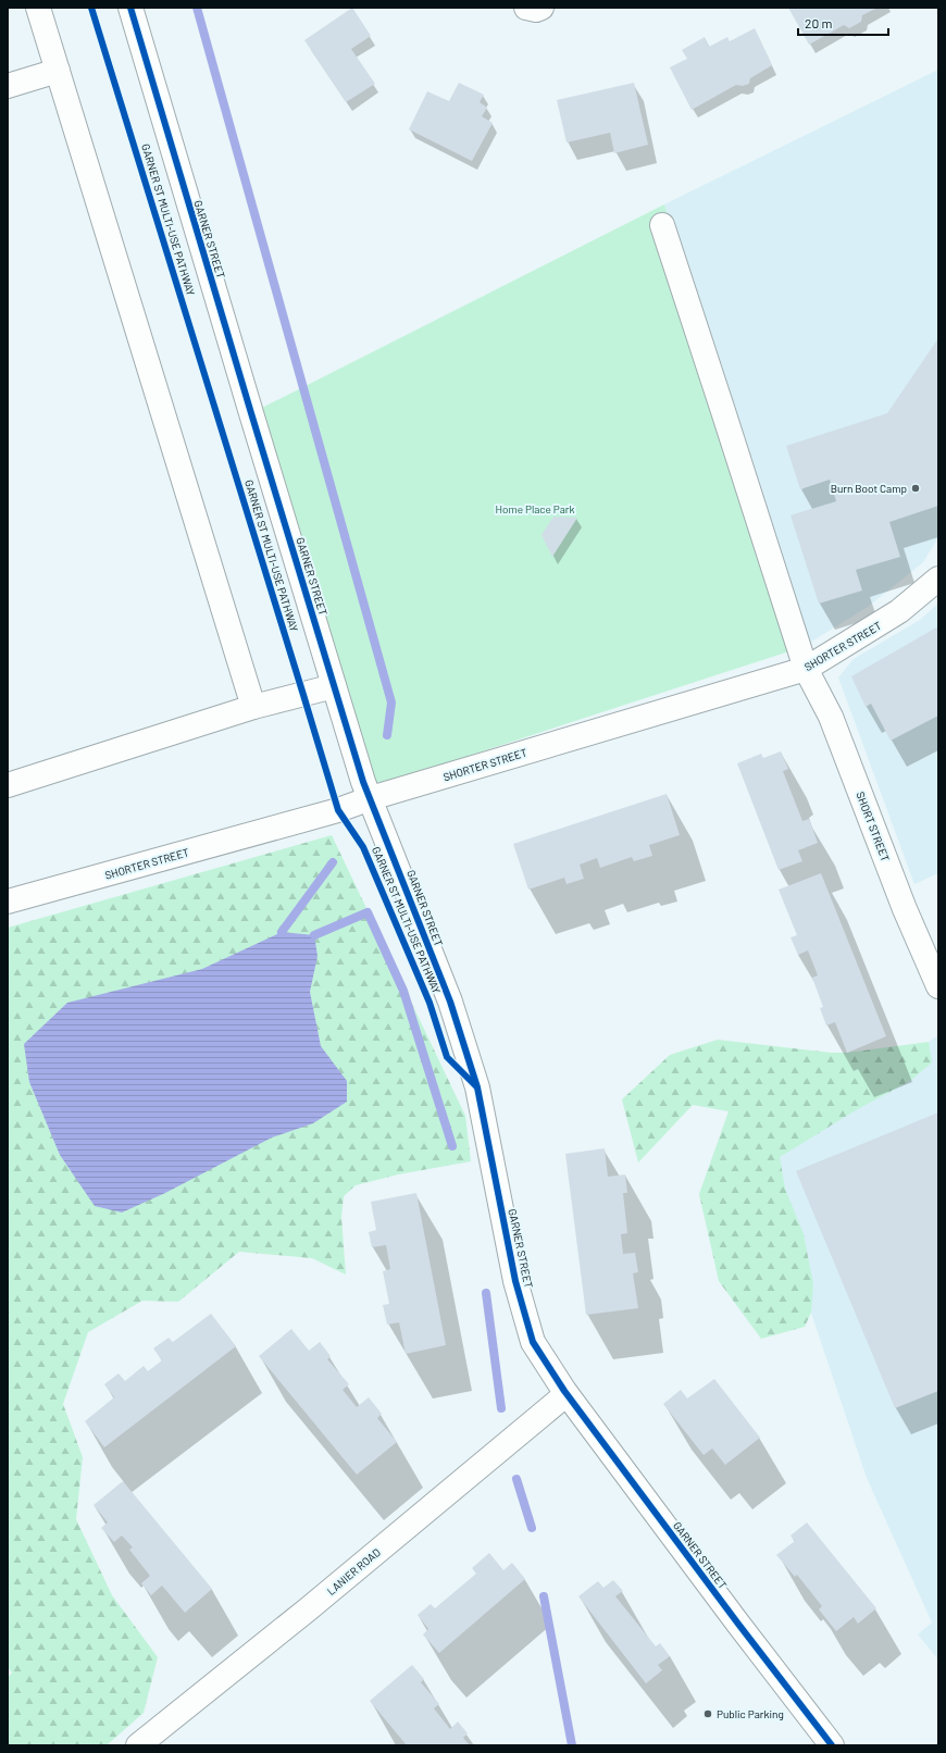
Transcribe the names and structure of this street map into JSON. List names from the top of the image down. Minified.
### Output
{"streets":{"street":["GARNER STREET","SHORTER STREET","SHORT STREET","LANIER ROAD"],"cycle path":["GARNER ST MULTI-USE PATHWAY"]},"crossings":[["GARNER STREET","SHORTER STREET"],["GARNER STREET","LANIER ROAD"],["SHORTER STREET","SHORT STREET"]],"parks":["Home Place Park"],"places":["Burn Boot Camp","Public Parking"],"scale_bar":"20 m"}
